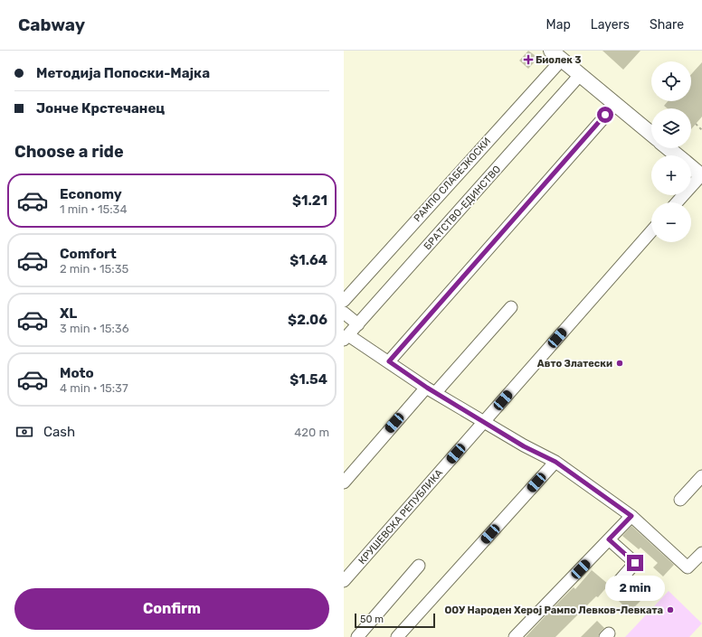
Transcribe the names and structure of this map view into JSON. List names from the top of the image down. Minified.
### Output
{"streets":{"street":["РАМПО СЛАБЕЈКОСКИ","БРАТСТВО-ЕДИНСТВО","КРУШЕВСКА РЕПУБЛИКА"]},"places":{"health":["Биолек 3"],"other":["Авто Златески","ООУ Народен Херој Рампо Левков-Левката"]},"scale_bar":"50 m","page":{"header":"Cabway","nav":["Map","Layers","Share"],"banner":["Методија Попоски-Мајка","Јонче Крстечанец"],"map_buttons":["+","−"],"heading":"Choose a ride","list":[{"name":"Economy","note":"1 min · 15:34","value":"$1.21"},{"name":"Comfort","note":"2 min · 15:35","value":"$1.64"},{"name":"XL","note":"3 min · 15:36","value":"$2.06"},{"name":"Moto","note":"4 min · 15:37","value":"$1.54"}],"pay":["Cash","420 m"],"bubble":"2 min","buttons":"Confirm","scale":"50 m"}}
